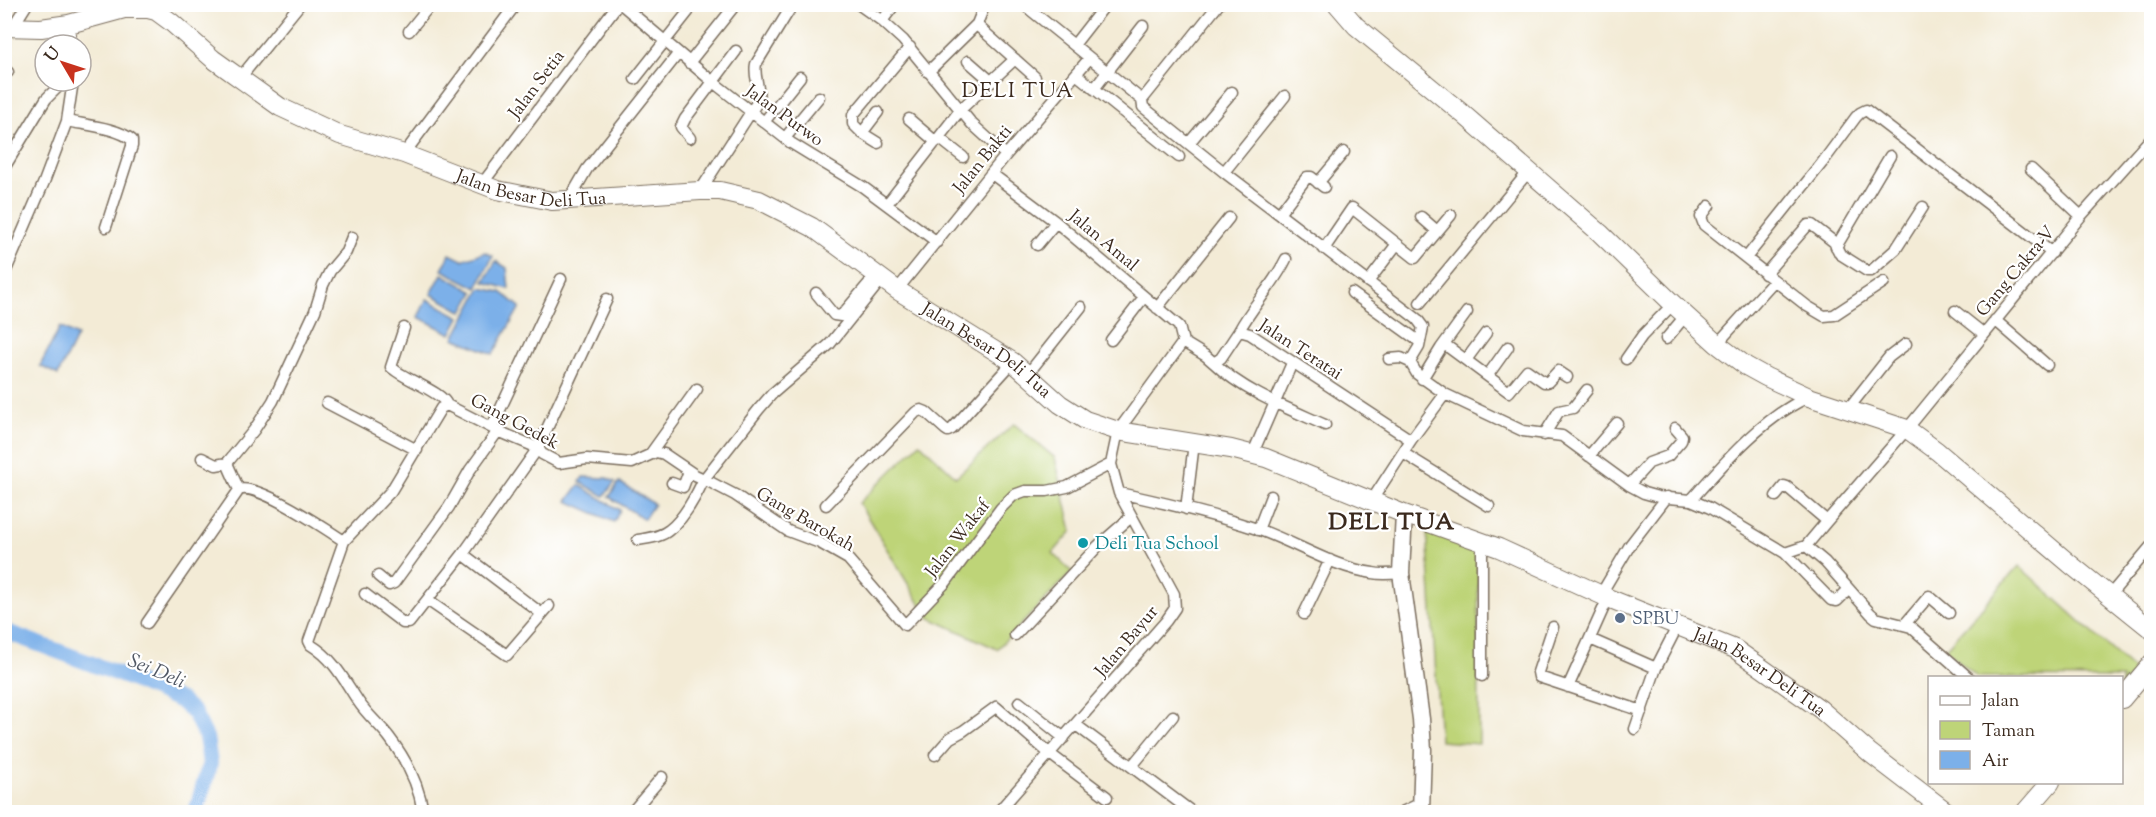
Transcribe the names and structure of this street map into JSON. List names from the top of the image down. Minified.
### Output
{"streets":{"main road":["Jalan Besar Deli Tua"],"street":["Jalan Setia","Jalan Purwo","Jalan Bakti","Jalan Amal","Gang Cakra-V","Jalan Teratai","Gang Gedek","Gang Barokah","Jalan Wakaf","Jalan Bayur"]},"crossings":[["Jalan Setia","Jalan Purwo"],["Jalan Setia","Jalan Besar Deli Tua"],["Jalan Purwo","Jalan Bakti"],["Jalan Bakti","Jalan Besar Deli Tua"],["Jalan Bakti","Jalan Amal"],["Jalan Besar Deli Tua","Jalan Bayur"],["Gang Barokah","Jalan Wakaf"],["Jalan Wakaf","Jalan Bayur"]],"districts":["DELI TUA","DELI TUA"],"water":["Sei Deli"],"places":["Deli Tua School","SPBU"],"legend":["Jalan","Taman","Air"],"north":"top left"}
